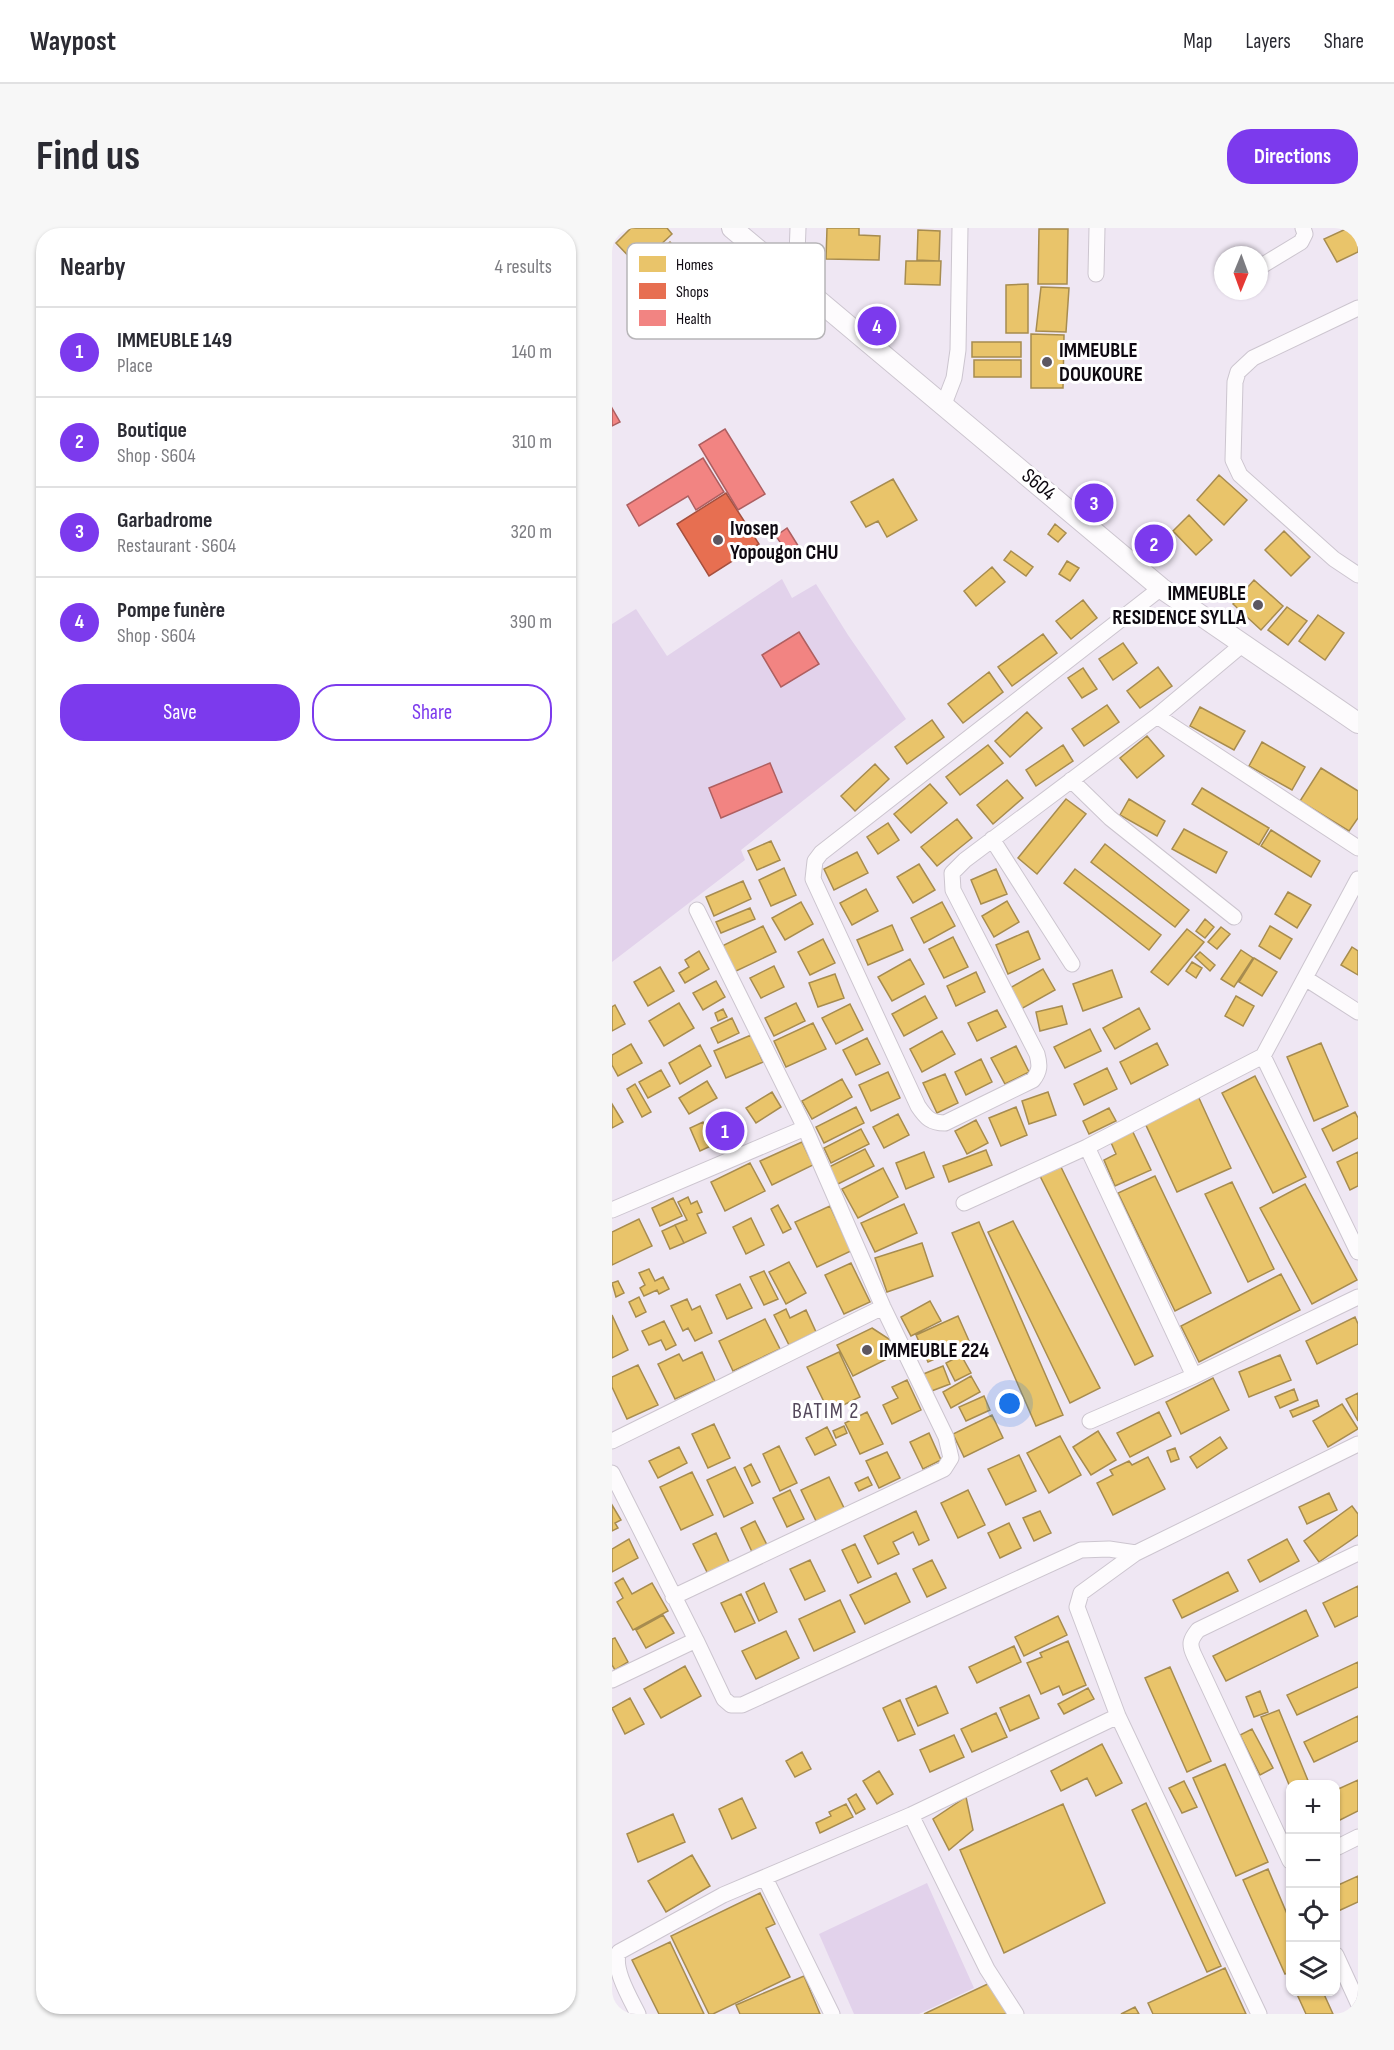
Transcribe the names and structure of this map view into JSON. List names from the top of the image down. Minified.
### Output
{"streets":{"street":["S604"]},"districts":["BATIM 2"],"places":["IMMEUBLE DOUKOURE","Ivosep Yopougon CHU","IMMEUBLE RESIDENCE SYLLA","IMMEUBLE 224"],"legend":["Homes","Shops","Health"],"north":"bottom","page":{"header":"Waypost","nav":["Map","Layers","Share"],"buttons":["Directions",["Save","Share"]],"title":"Find us","heading":["Nearby","4 results"],"pins":["4","3","2","1"],"list":[{"mark":"1","name":"IMMEUBLE 149","note":"Place","value":"140 m"},{"mark":"2","name":"Boutique","note":"Shop · S604","value":"310 m"},{"mark":"3","name":"Garbadrome","note":"Restaurant · S604","value":"320 m"},{"mark":"4","name":"Pompe funère","note":"Shop · S604","value":"390 m"}],"map_buttons":["+","−"]}}
